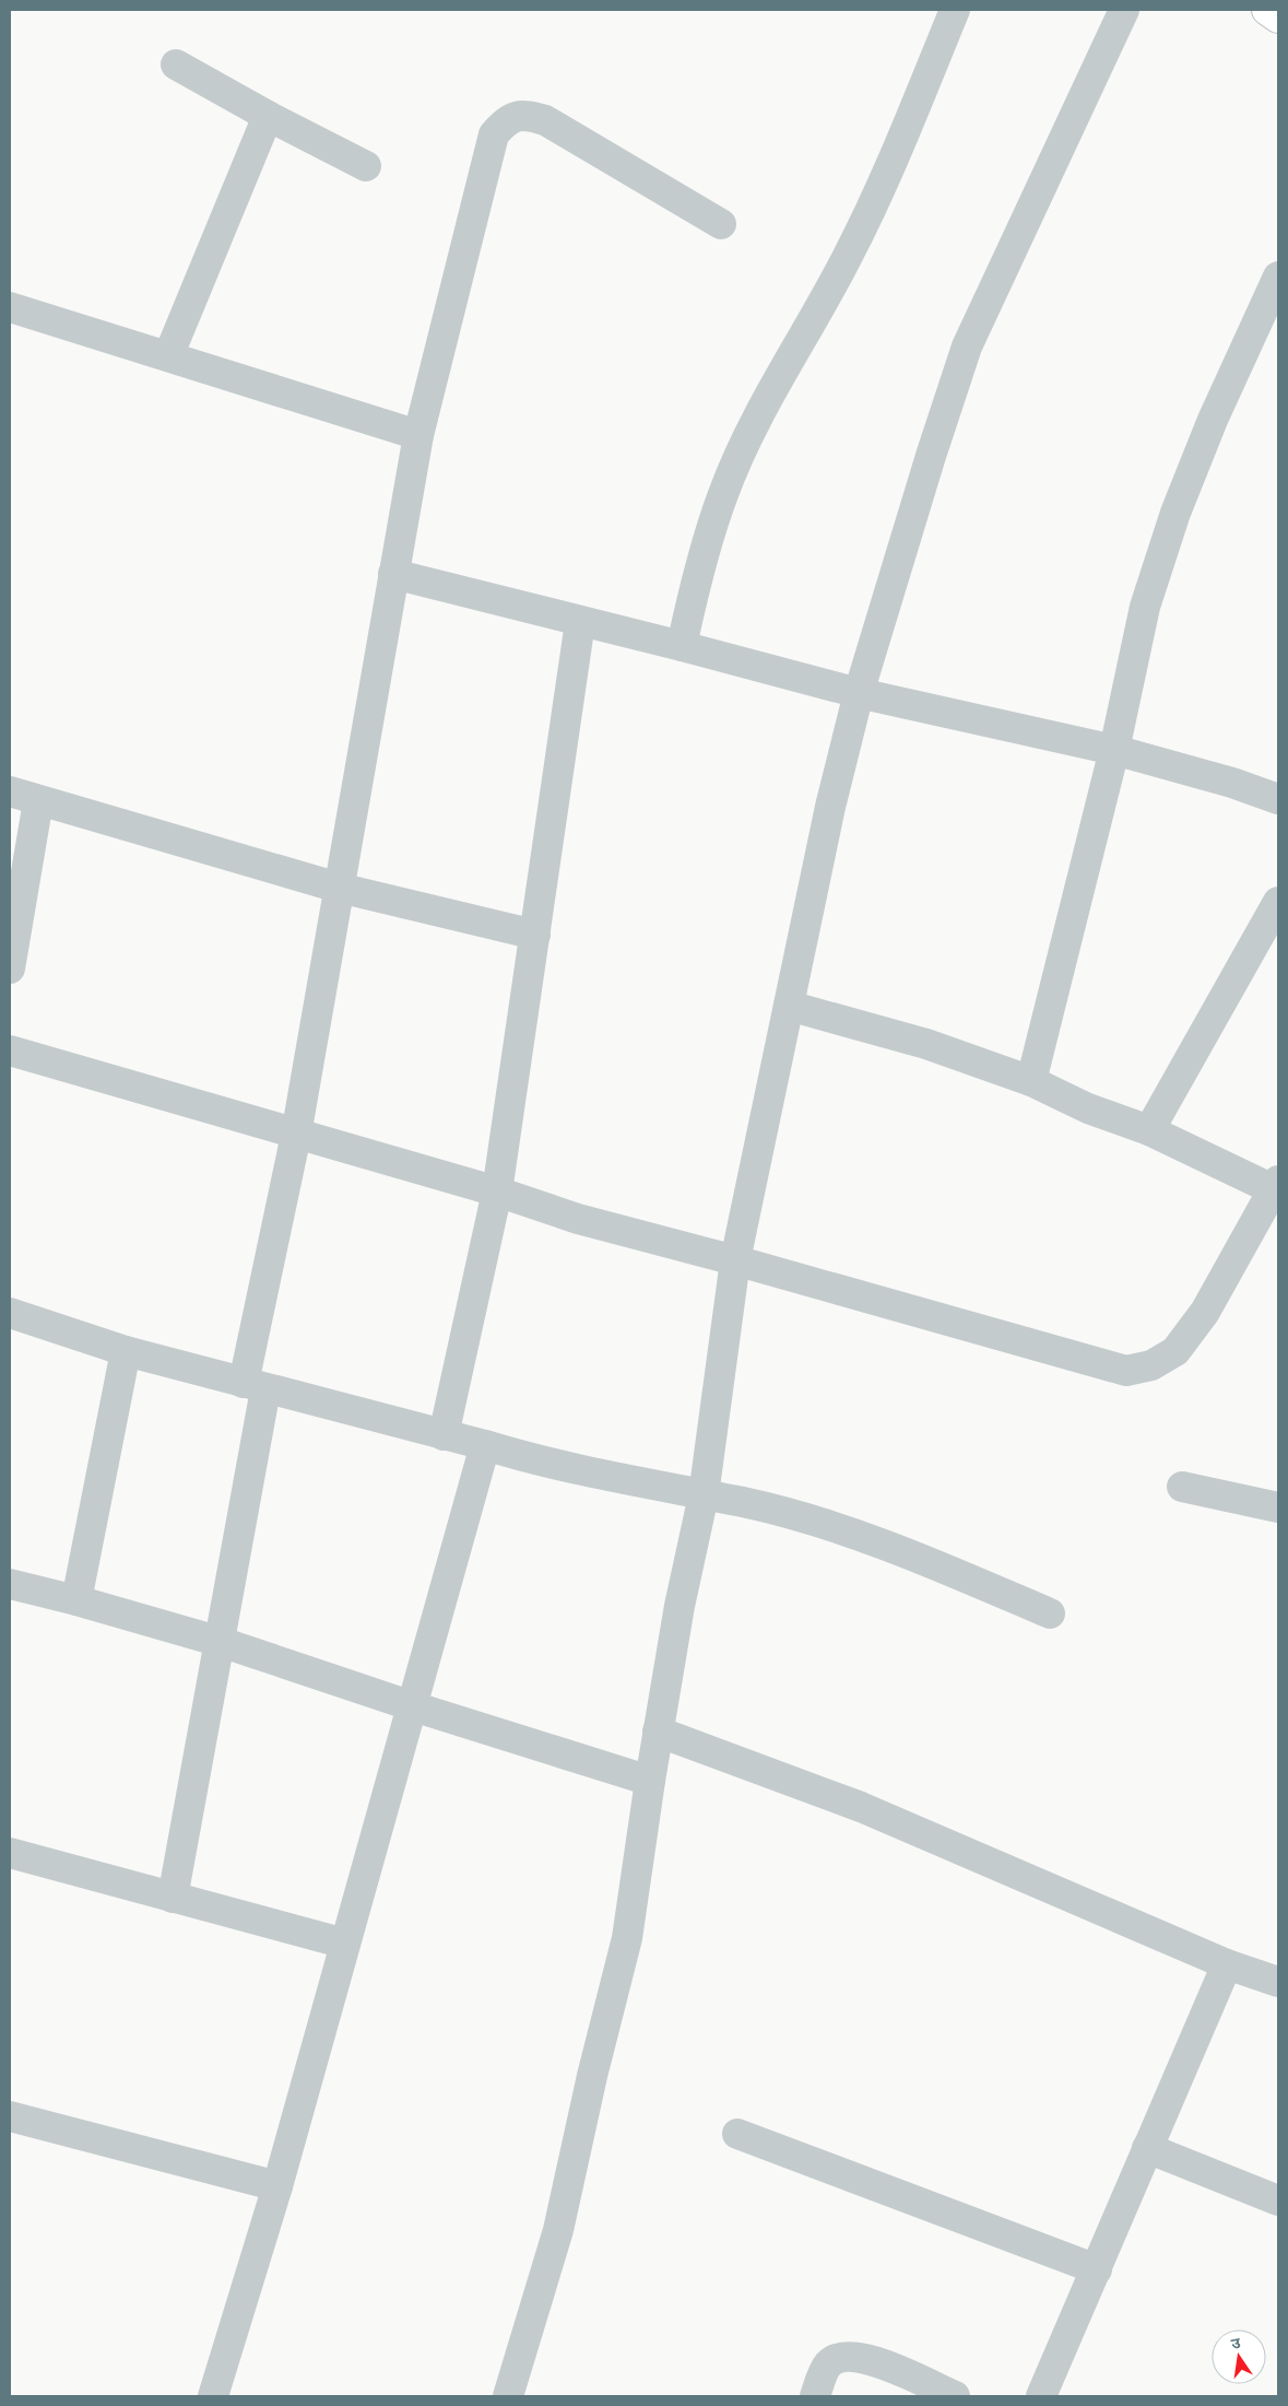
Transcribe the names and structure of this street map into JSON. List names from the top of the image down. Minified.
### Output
{"north":"top"}
